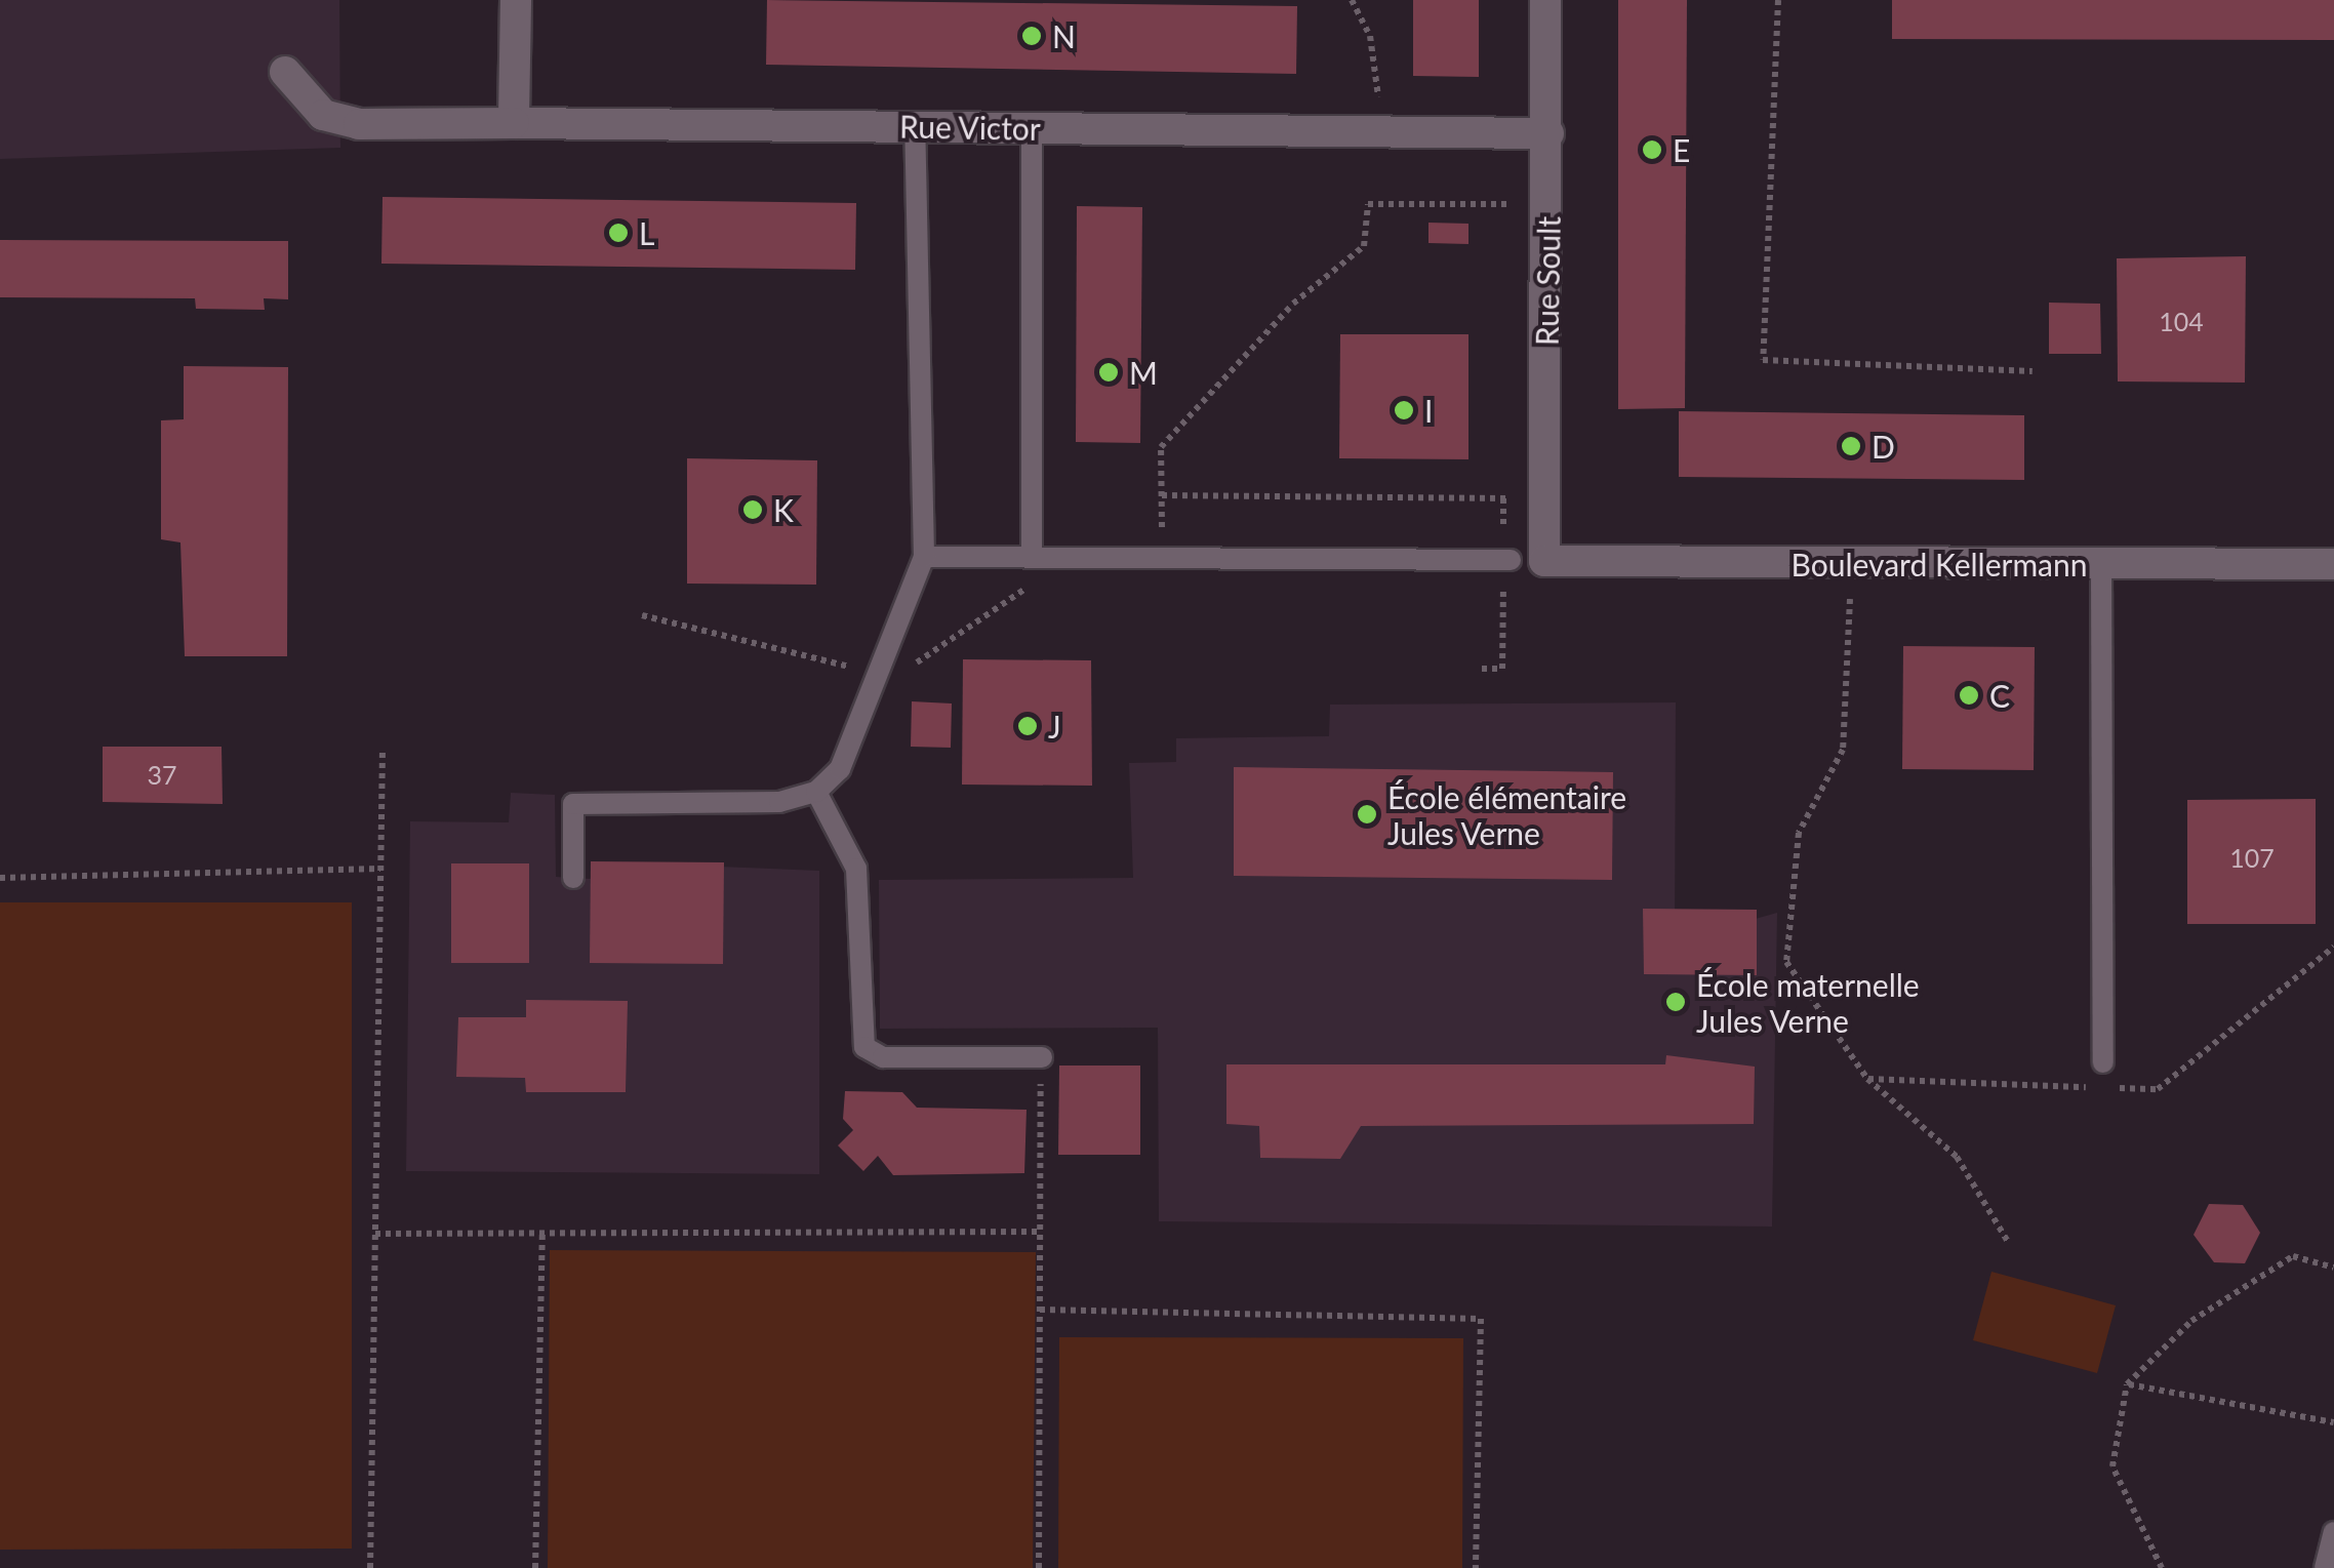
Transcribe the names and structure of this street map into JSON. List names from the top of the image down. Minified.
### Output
{"streets":{"street":["Rue Victor","Rue Soult","Boulevard Kellermann"]},"crossings":[["Rue Victor","Rue Soult"],["Rue Soult","Boulevard Kellermann"]],"places":["N","E","L","M","I","D","K","C","J","École élémentaire Jules Verne","École maternelle Jules Verne"],"house_numbers":["104","37","107"]}
